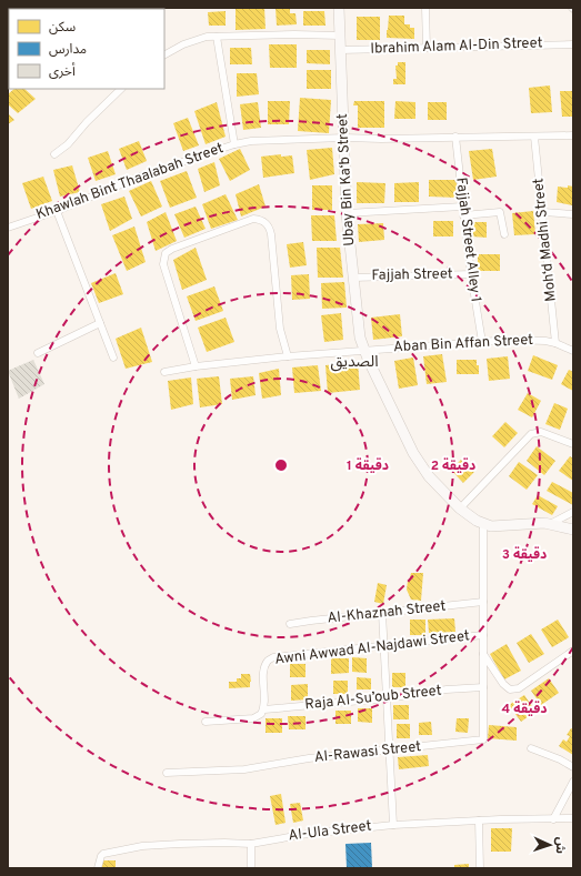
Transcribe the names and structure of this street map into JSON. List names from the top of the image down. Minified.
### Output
{"streets":{"street":["Ibrahim Alam Al-Din Street","Ubay Bin Ka‘b Street","Khawlah Bint Thaalabah Street","Fajjah Street Alley 1","Moh‘d Madhi Street","Fajjah Street","Aban Bin Affan Street","Al-Khaznah Street","Awni Awwad Al-Najdawi Street","Raja Al-Su’oub Street","Al-Rawasi Street","Al-Ula Street"]},"crossings":[["Ibrahim Alam Al-Din Street","Ubay Bin Ka‘b Street"],["Ubay Bin Ka‘b Street","Khawlah Bint Thaalabah Street"],["Ubay Bin Ka‘b Street","Fajjah Street"],["Ubay Bin Ka‘b Street","Aban Bin Affan Street"],["Ubay Bin Ka‘b Street","Al-Rawasi Street"],["Khawlah Bint Thaalabah Street","Fajjah Street Alley 1"],["Khawlah Bint Thaalabah Street","Moh‘d Madhi Street"],["Fajjah Street Alley 1","Fajjah Street"],["Fajjah Street Alley 1","Aban Bin Affan Street"],["Moh‘d Madhi Street","Aban Bin Affan Street"],["Al-Khaznah Street","Al-Rawasi Street"],["Awni Awwad Al-Najdawi Street","Raja Al-Su’oub Street"],["Awni Awwad Al-Najdawi Street","Al-Rawasi Street"],["Raja Al-Su’oub Street","Al-Rawasi Street"]],"districts":["الصديق"],"legend":["سكن","مدارس","أخرى"],"north":"right","rings":["1 دقيقة","2 دقيقة","3 دقيقة","4 دقيقة"]}
